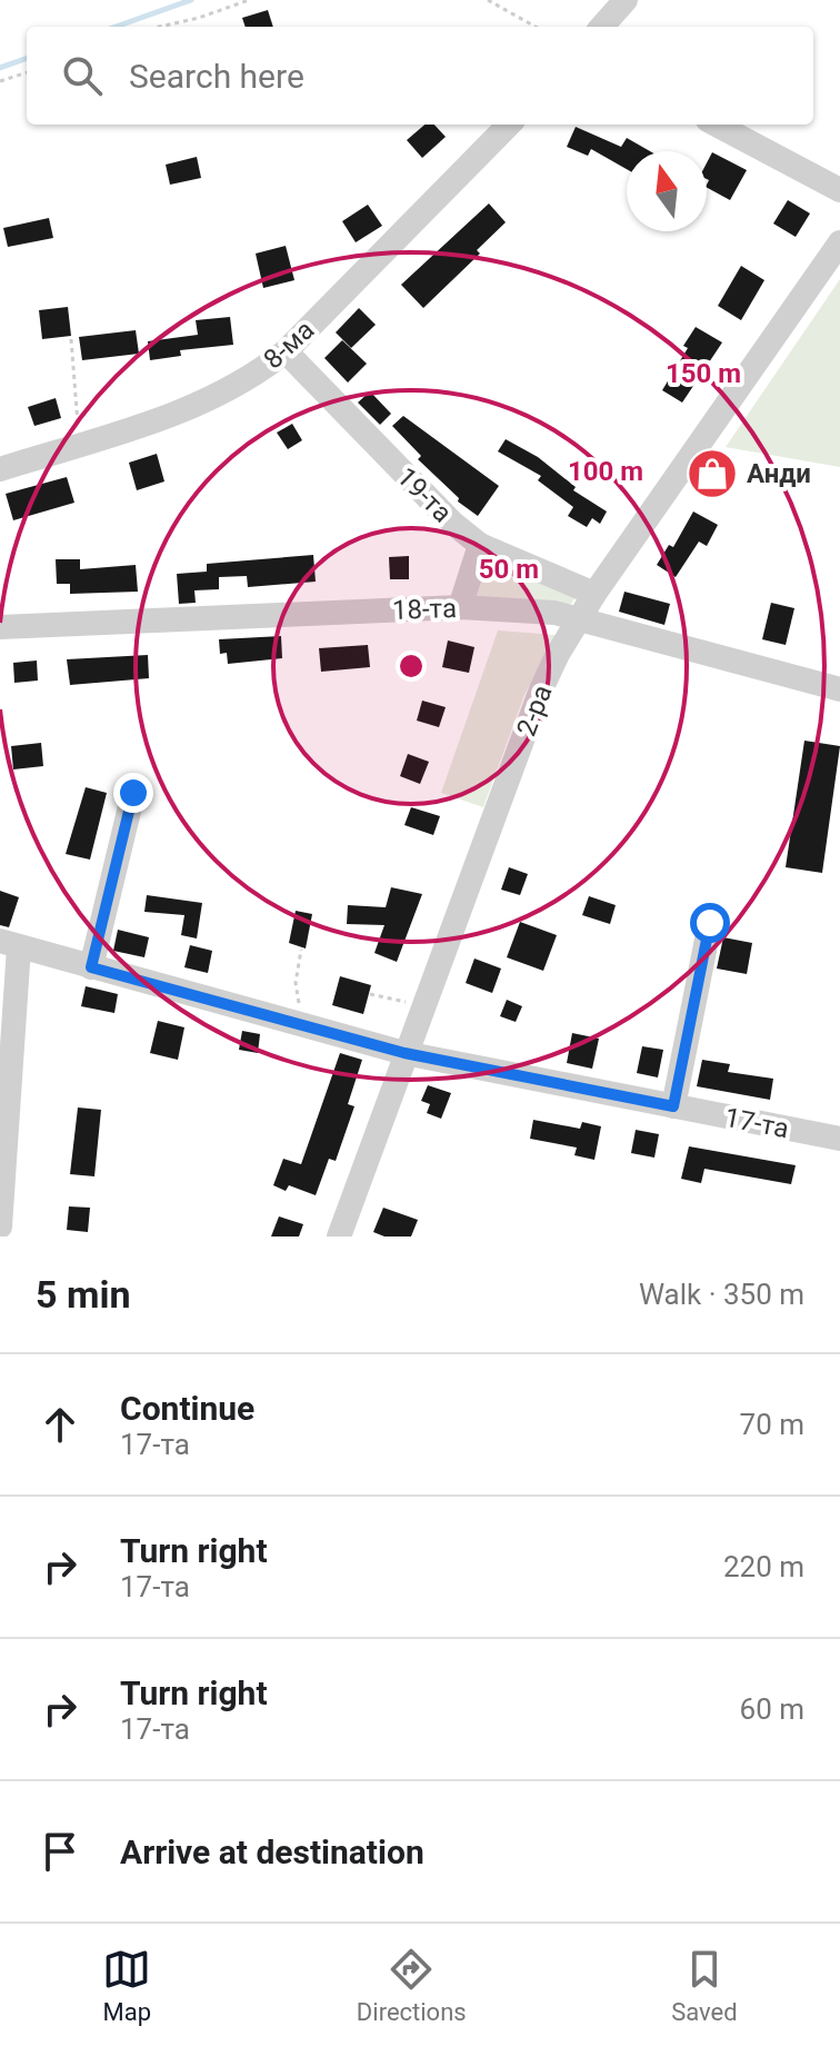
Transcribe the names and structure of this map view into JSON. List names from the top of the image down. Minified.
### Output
{"streets":{"street":["8-ма","19-та","18-та","2-ра","17-та"]},"crossings":[["8-ма","19-та"],["19-та","2-ра"],["18-та","2-ра"],["2-ра","17-та"]],"places":{"shop":["Анди"]},"north":"top","page":{"search":"Search here","heading":["5 min","Walk · 350 m"],"list":[["Continue","17-та","70 m"],["Turn right","17-та","220 m"],["Turn right","17-та","60 m"],"Arrive at destination"],"nav":["Map","Directions","Saved"]},"rings":["150 m","100 m","50 m"]}
